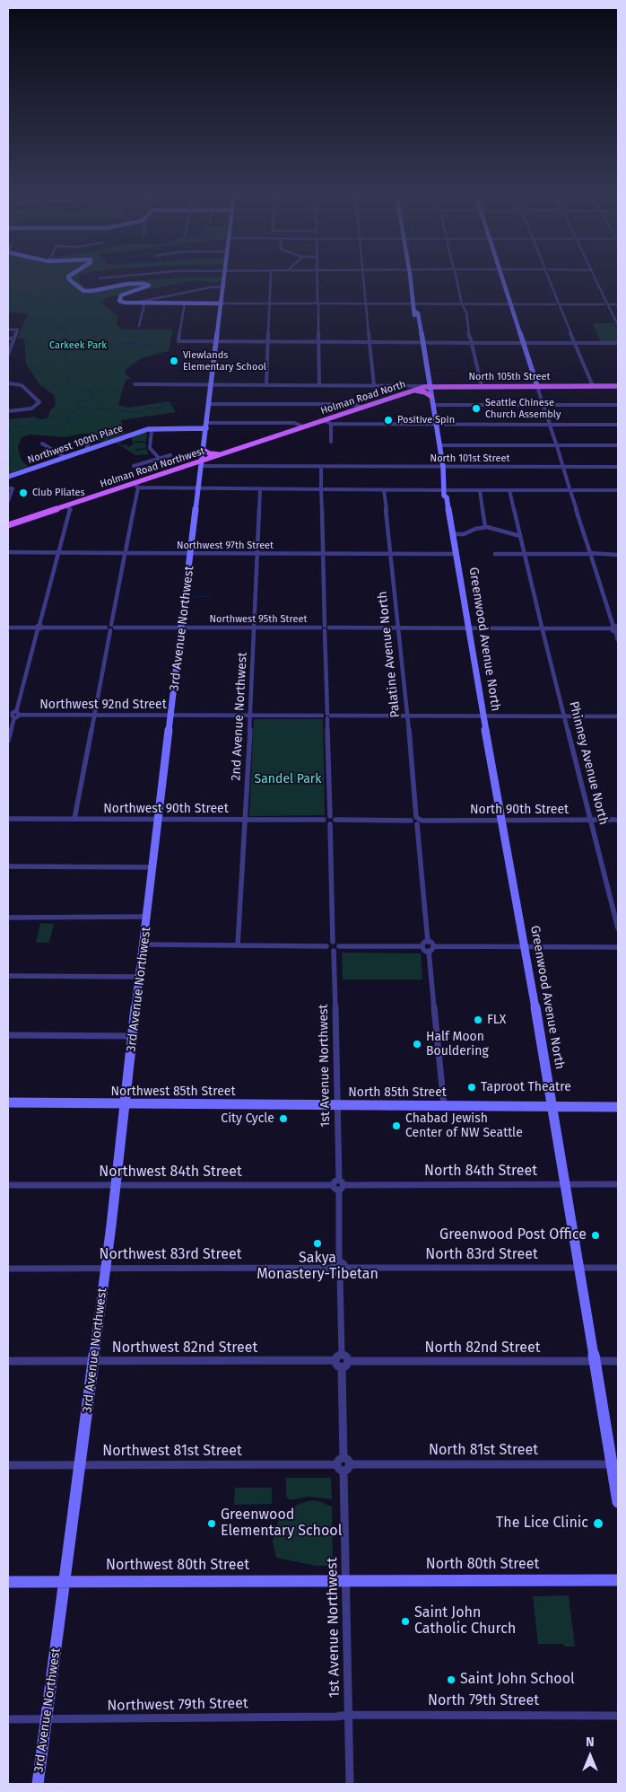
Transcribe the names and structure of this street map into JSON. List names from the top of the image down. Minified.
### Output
{"streets":{"main road":["North 105th Street","Holman Road North","Holman Road Northwest"],"street":["Northwest 100th Place","North 101st Street","Northwest 97th Street","Northwest 95th Street","3rd Avenue Northwest","Greenwood Avenue North","Palatine Avenue North","Northwest 92nd Street","2nd Avenue Northwest","Phinney Avenue North","Northwest 90th Street","North 90th Street","1st Avenue Northwest","Northwest 85th Street","North 85th Street","North 84th Street","Northwest 84th Street","Northwest 83rd Street","North 83rd Street","Northwest 82nd Street","North 82nd Street","North 81st Street","Northwest 81st Street","North 80th Street","Northwest 80th Street","North 79th Street","Northwest 79th Street"]},"crossings":[["North 105th Street","Holman Road North"],["North 105th Street","3rd Avenue Northwest"],["Holman Road North","Holman Road Northwest"],["Northwest 100th Place","3rd Avenue Northwest"],["North 101st Street","Holman Road Northwest"],["North 101st Street","3rd Avenue Northwest"],["Holman Road Northwest","3rd Avenue Northwest"],["Northwest 97th Street","3rd Avenue Northwest"],["Northwest 97th Street","Greenwood Avenue North"],["Northwest 97th Street","Palatine Avenue North"],["Northwest 97th Street","2nd Avenue Northwest"],["Northwest 95th Street","3rd Avenue Northwest"],["Northwest 95th Street","Greenwood Avenue North"],["Northwest 95th Street","Palatine Avenue North"],["Northwest 95th Street","2nd Avenue Northwest"],["Northwest 95th Street","Phinney Avenue North"],["3rd Avenue Northwest","Northwest 92nd Street"],["3rd Avenue Northwest","Northwest 90th Street"],["3rd Avenue Northwest","Northwest 85th Street"],["3rd Avenue Northwest","Northwest 84th Street"],["3rd Avenue Northwest","Northwest 83rd Street"],["3rd Avenue Northwest","Northwest 82nd Street"],["3rd Avenue Northwest","Northwest 81st Street"],["3rd Avenue Northwest","Northwest 80th Street"],["3rd Avenue Northwest","Northwest 79th Street"],["Greenwood Avenue North","Northwest 92nd Street"],["Greenwood Avenue North","North 90th Street"],["Greenwood Avenue North","North 85th Street"],["Greenwood Avenue North","North 84th Street"],["Greenwood Avenue North","North 83rd Street"],["Greenwood Avenue North","North 82nd Street"],["Greenwood Avenue North","North 81st Street"],["Palatine Avenue North","Northwest 92nd Street"],["Northwest 92nd Street","2nd Avenue Northwest"],["Northwest 92nd Street","Phinney Avenue North"],["2nd Avenue Northwest","Northwest 90th Street"],["Phinney Avenue North","North 90th Street"],["1st Avenue Northwest","Northwest 85th Street"],["1st Avenue Northwest","North 85th Street"],["1st Avenue Northwest","North 84th Street"],["1st Avenue Northwest","Northwest 84th Street"],["1st Avenue Northwest","North 81st Street"],["1st Avenue Northwest","Northwest 81st Street"],["1st Avenue Northwest","North 80th Street"],["1st Avenue Northwest","Northwest 80th Street"],["1st Avenue Northwest","North 79th Street"],["1st Avenue Northwest","Northwest 79th Street"],["Northwest 85th Street","North 85th Street"],["North 84th Street","Northwest 84th Street"],["Northwest 83rd Street","North 83rd Street"],["Northwest 82nd Street","North 82nd Street"],["North 81st Street","Northwest 81st Street"],["North 80th Street","Northwest 80th Street"],["North 79th Street","Northwest 79th Street"]],"parks":["Carkeek Park","Sandel Park"],"places":["Viewlands Elementary School","Seattle Chinese Church Assembly","Positive Spin","Club Pilates","FLX","Half Moon Bouldering","Taproot Theatre","City Cycle","Chabad Jewish Center of NW Seattle","Greenwood Post Office","Sakya Monastery-Tibetan","Greenwood Elementary School","The Lice Clinic","Saint John Catholic Church","Saint John School"],"north":"top"}
